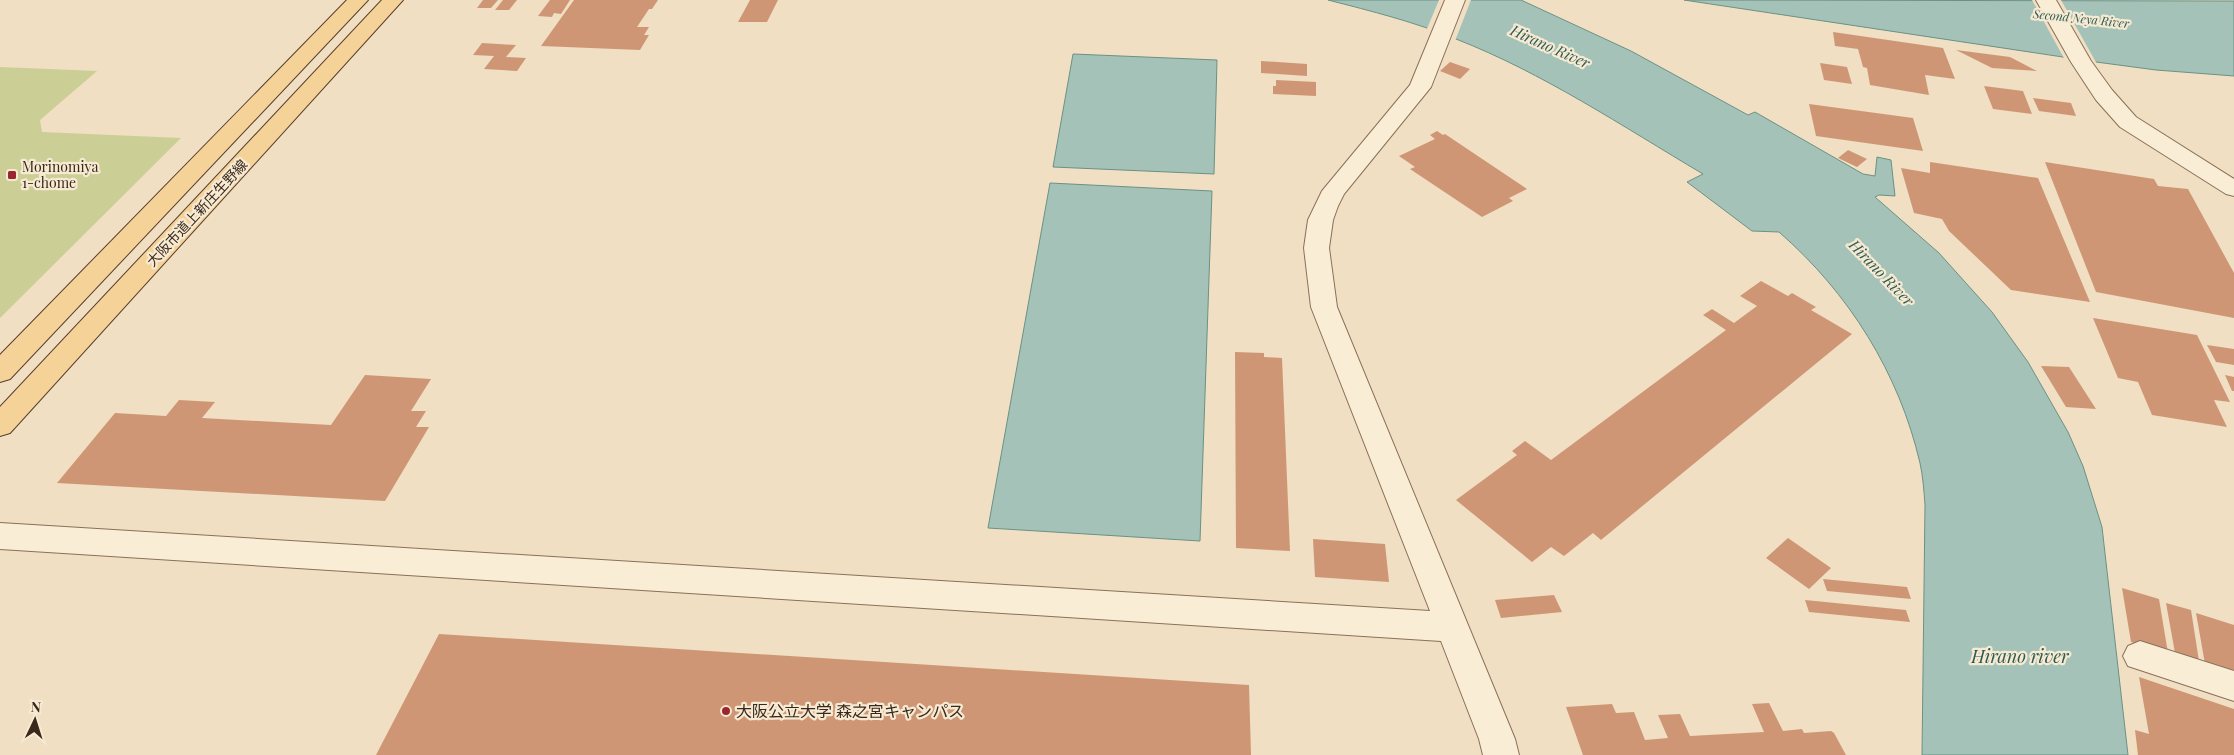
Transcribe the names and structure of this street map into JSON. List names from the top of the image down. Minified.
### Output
{"streets":{"main road":["大阪市道上新庄生野線"]},"water":["Second Neya River","Hirano River","Hirano river"],"places":{"transit":["Morinomiya 1-chome"],"other":["大阪公立大学 森之宮キャンパス"]},"north":"top"}
